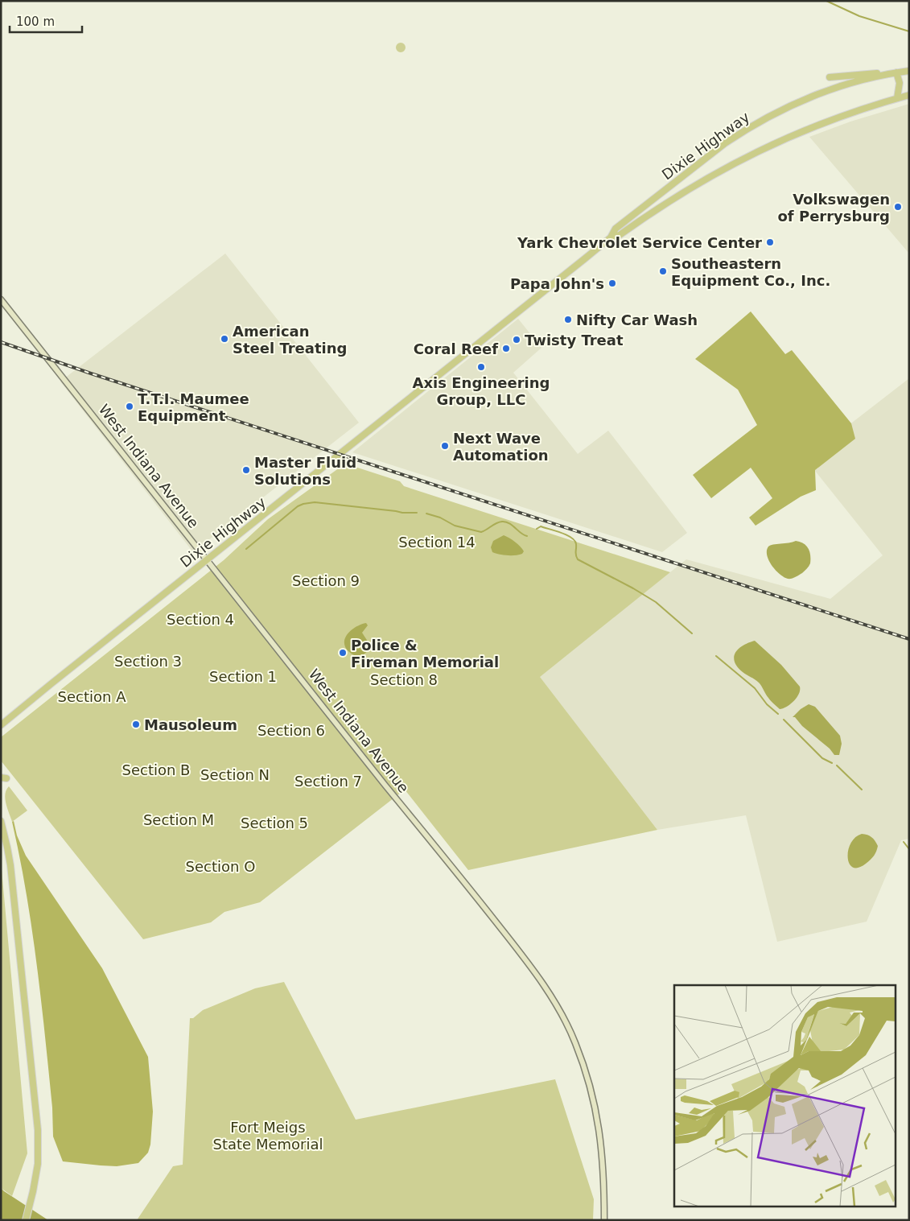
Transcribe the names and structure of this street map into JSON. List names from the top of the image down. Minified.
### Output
{"streets":{"main road":["Dixie Highway","West Indiana Avenue"]},"crossings":[["Dixie Highway","West Indiana Avenue"]],"parks":["Section 14","Section 9","Section 4","Section 3","Section 1","Section 8","Section A","Section 6","Section B","Section N","Section 7","Section M","Section 5","Section O","Fort Meigs State Memorial"],"places":["Volkswagen of Perrysburg","Yark Chevrolet Service Center","Southeastern Equipment Co., Inc.","Papa John's","Nifty Car Wash","American Steel Treating","Twisty Treat","Coral Reef","Axis Engineering Group, LLC","T.T.I. Maumee Equipment","Next Wave Automation","Master Fluid Solutions","Police & Fireman Memorial","Mausoleum"],"scale_bar":"100 m"}
